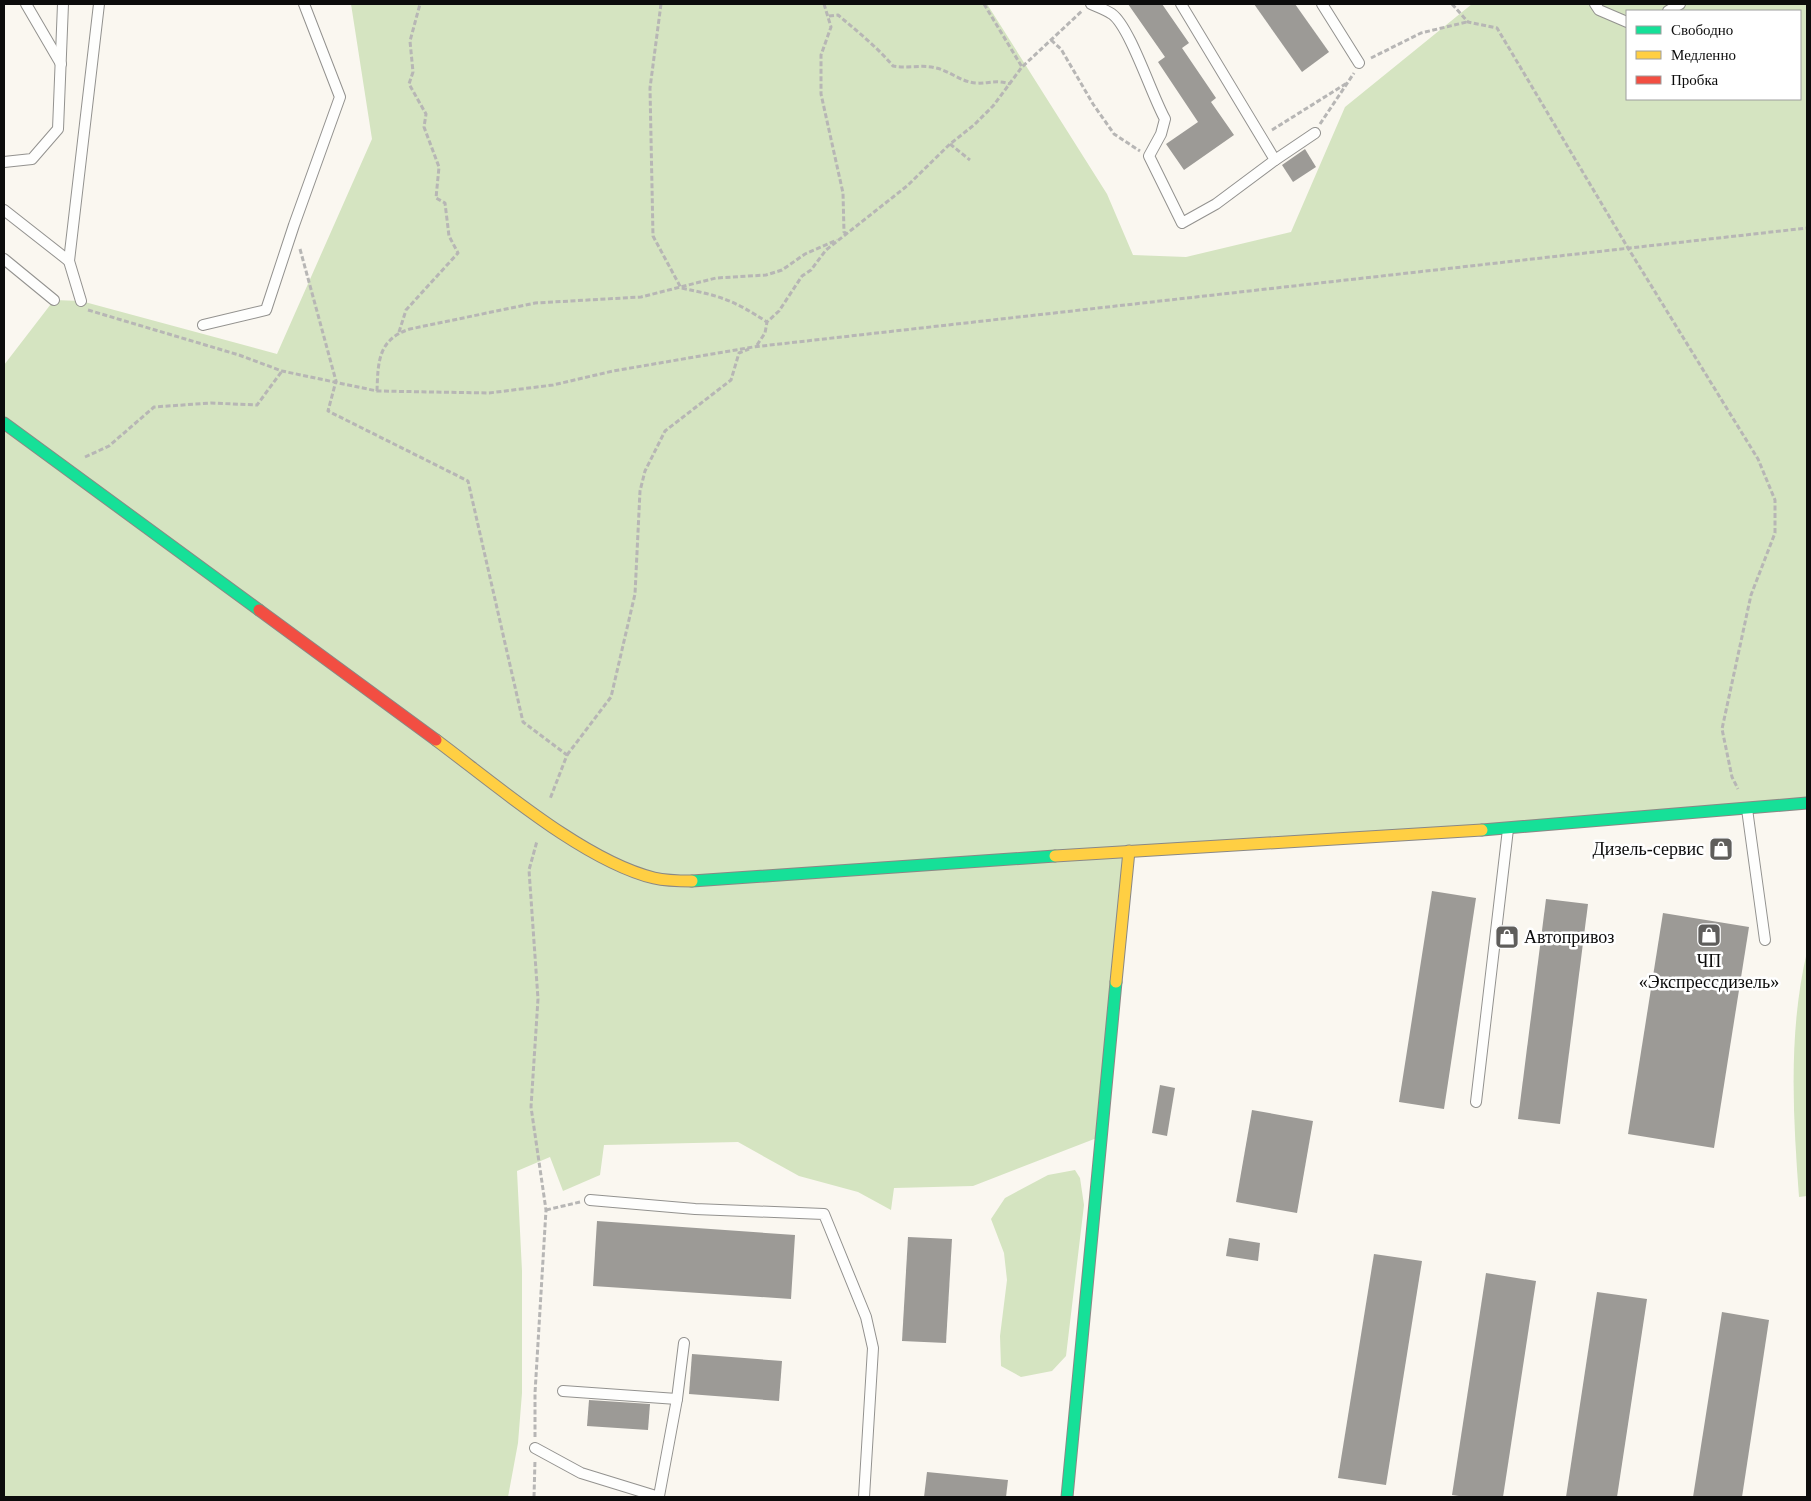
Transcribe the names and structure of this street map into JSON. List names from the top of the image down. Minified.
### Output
{"places":{"shop":["Дизель-сервис","ЧП «Экспрессдизель»","Автопривоз"]},"legend":["Свободно","Медленно","Пробка"]}
